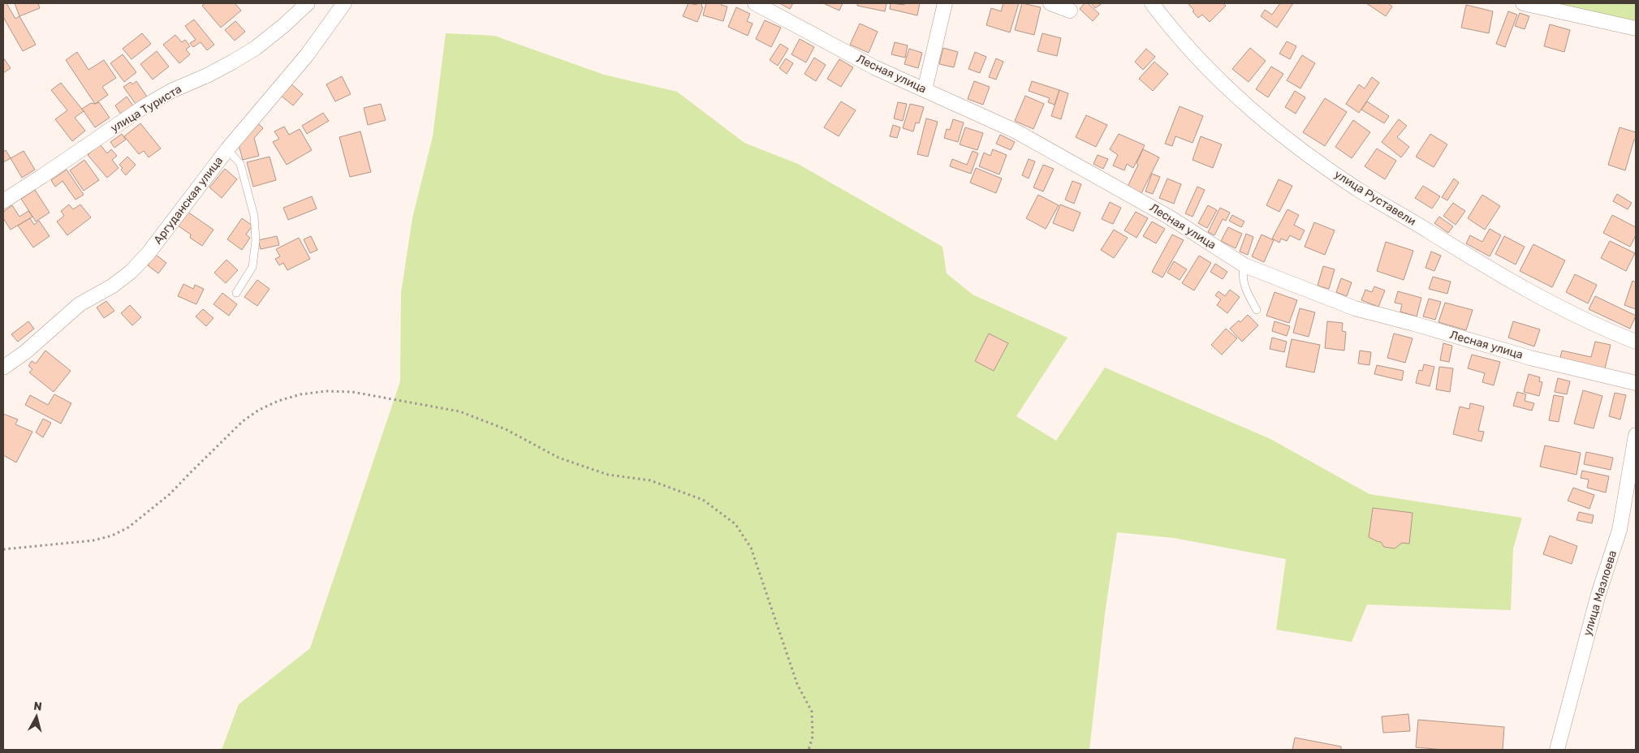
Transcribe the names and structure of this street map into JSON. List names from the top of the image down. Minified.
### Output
{"streets":{"street":["Лесная улица","улица Туриста","улица Руставели","Аргуданская улица","улица Мазлоева"]},"north":"top"}
